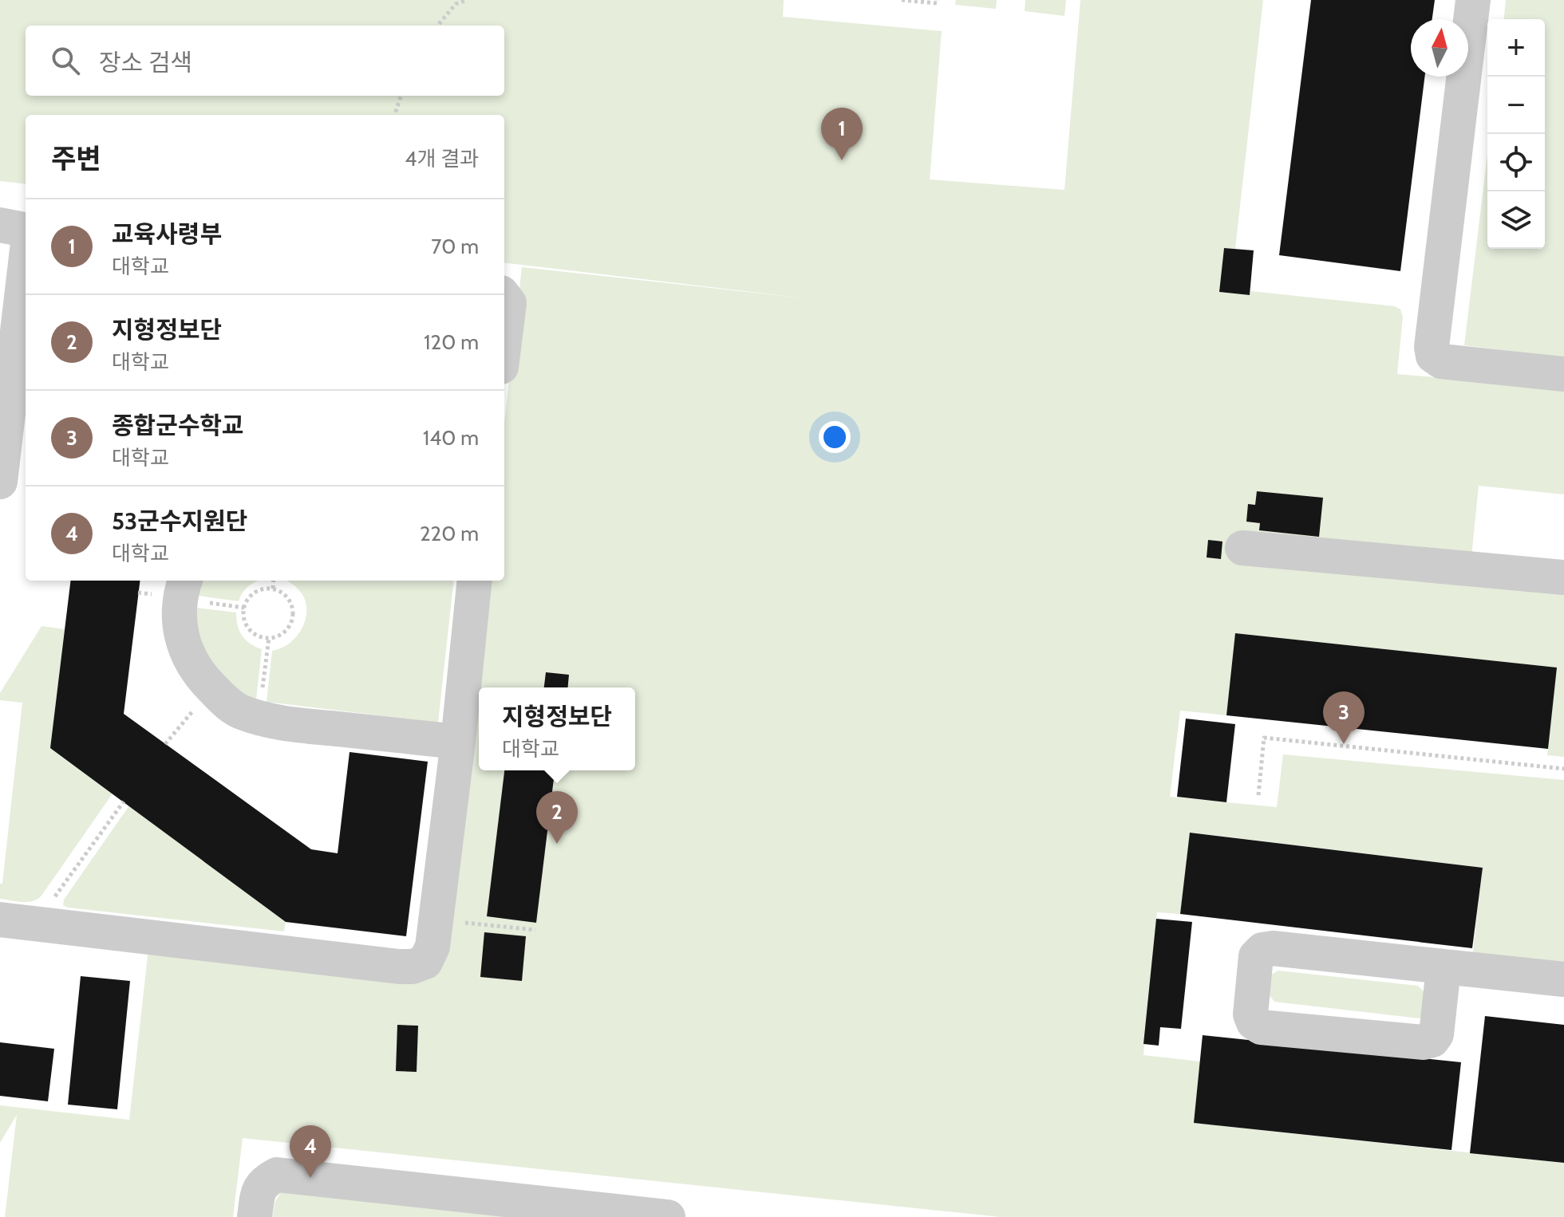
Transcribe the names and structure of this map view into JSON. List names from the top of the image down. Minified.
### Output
{"north":"top","page":{"map_buttons":["+","−"],"search":"장소 검색","pins":["1","3","2","4"],"heading":["주변","4개 결과"],"list":[{"mark":"1","name":"교육사령부","note":"대학교","value":"70 m"},{"mark":"2","name":"지형정보단","note":"대학교","value":"120 m"},{"mark":"3","name":"종합군수학교","note":"대학교","value":"140 m"},{"mark":"4","name":"53군수지원단","note":"대학교","value":"220 m"}],"popup":["지형정보단","대학교"]}}
